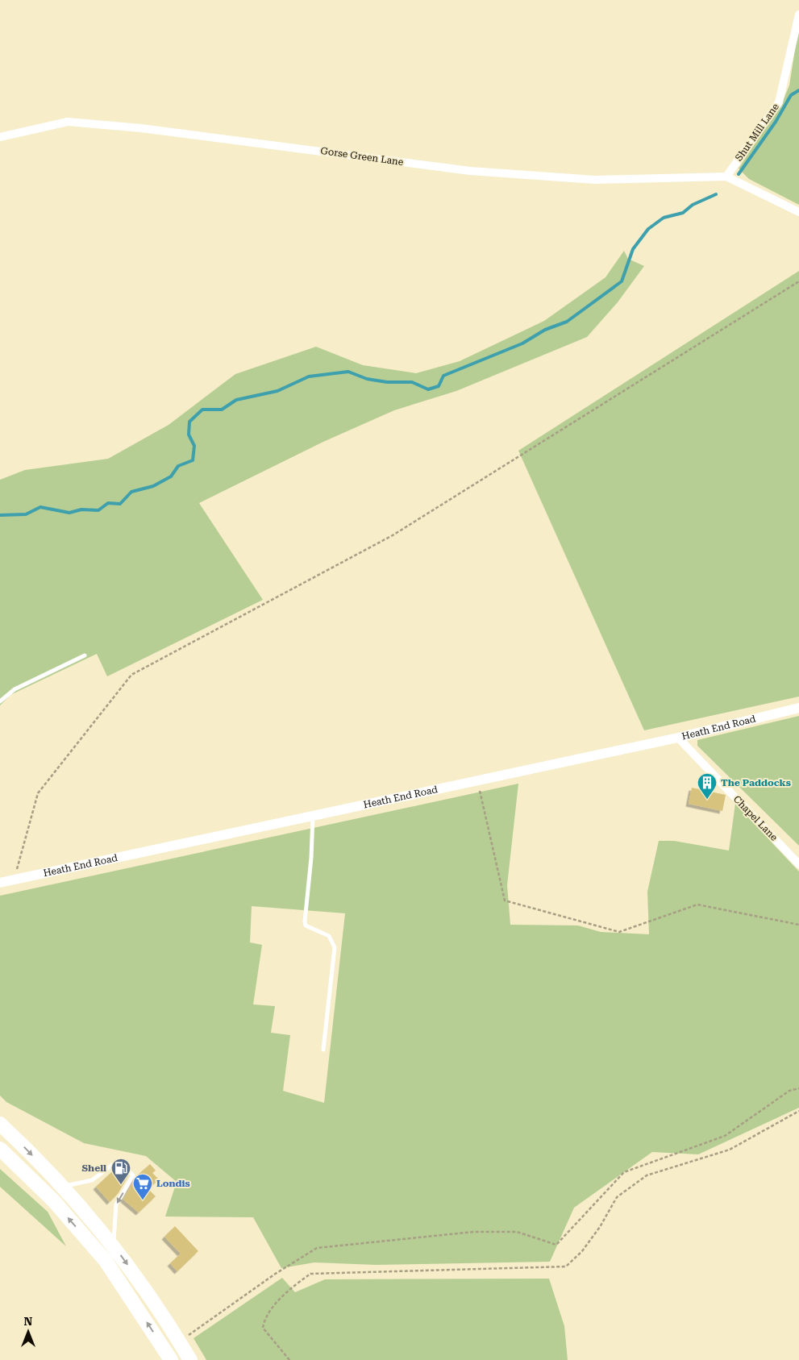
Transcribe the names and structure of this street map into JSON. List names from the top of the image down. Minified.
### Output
{"streets":{"street":["Shut Mill Lane","Gorse Green Lane","Heath End Road","Chapel Lane"]},"crossings":[["Shut Mill Lane","Gorse Green Lane"],["Heath End Road","Chapel Lane"]],"places":{"building":["The Paddocks"],"fuel station":["Shell"],"supermarket":["Londis"]},"north":"top"}
